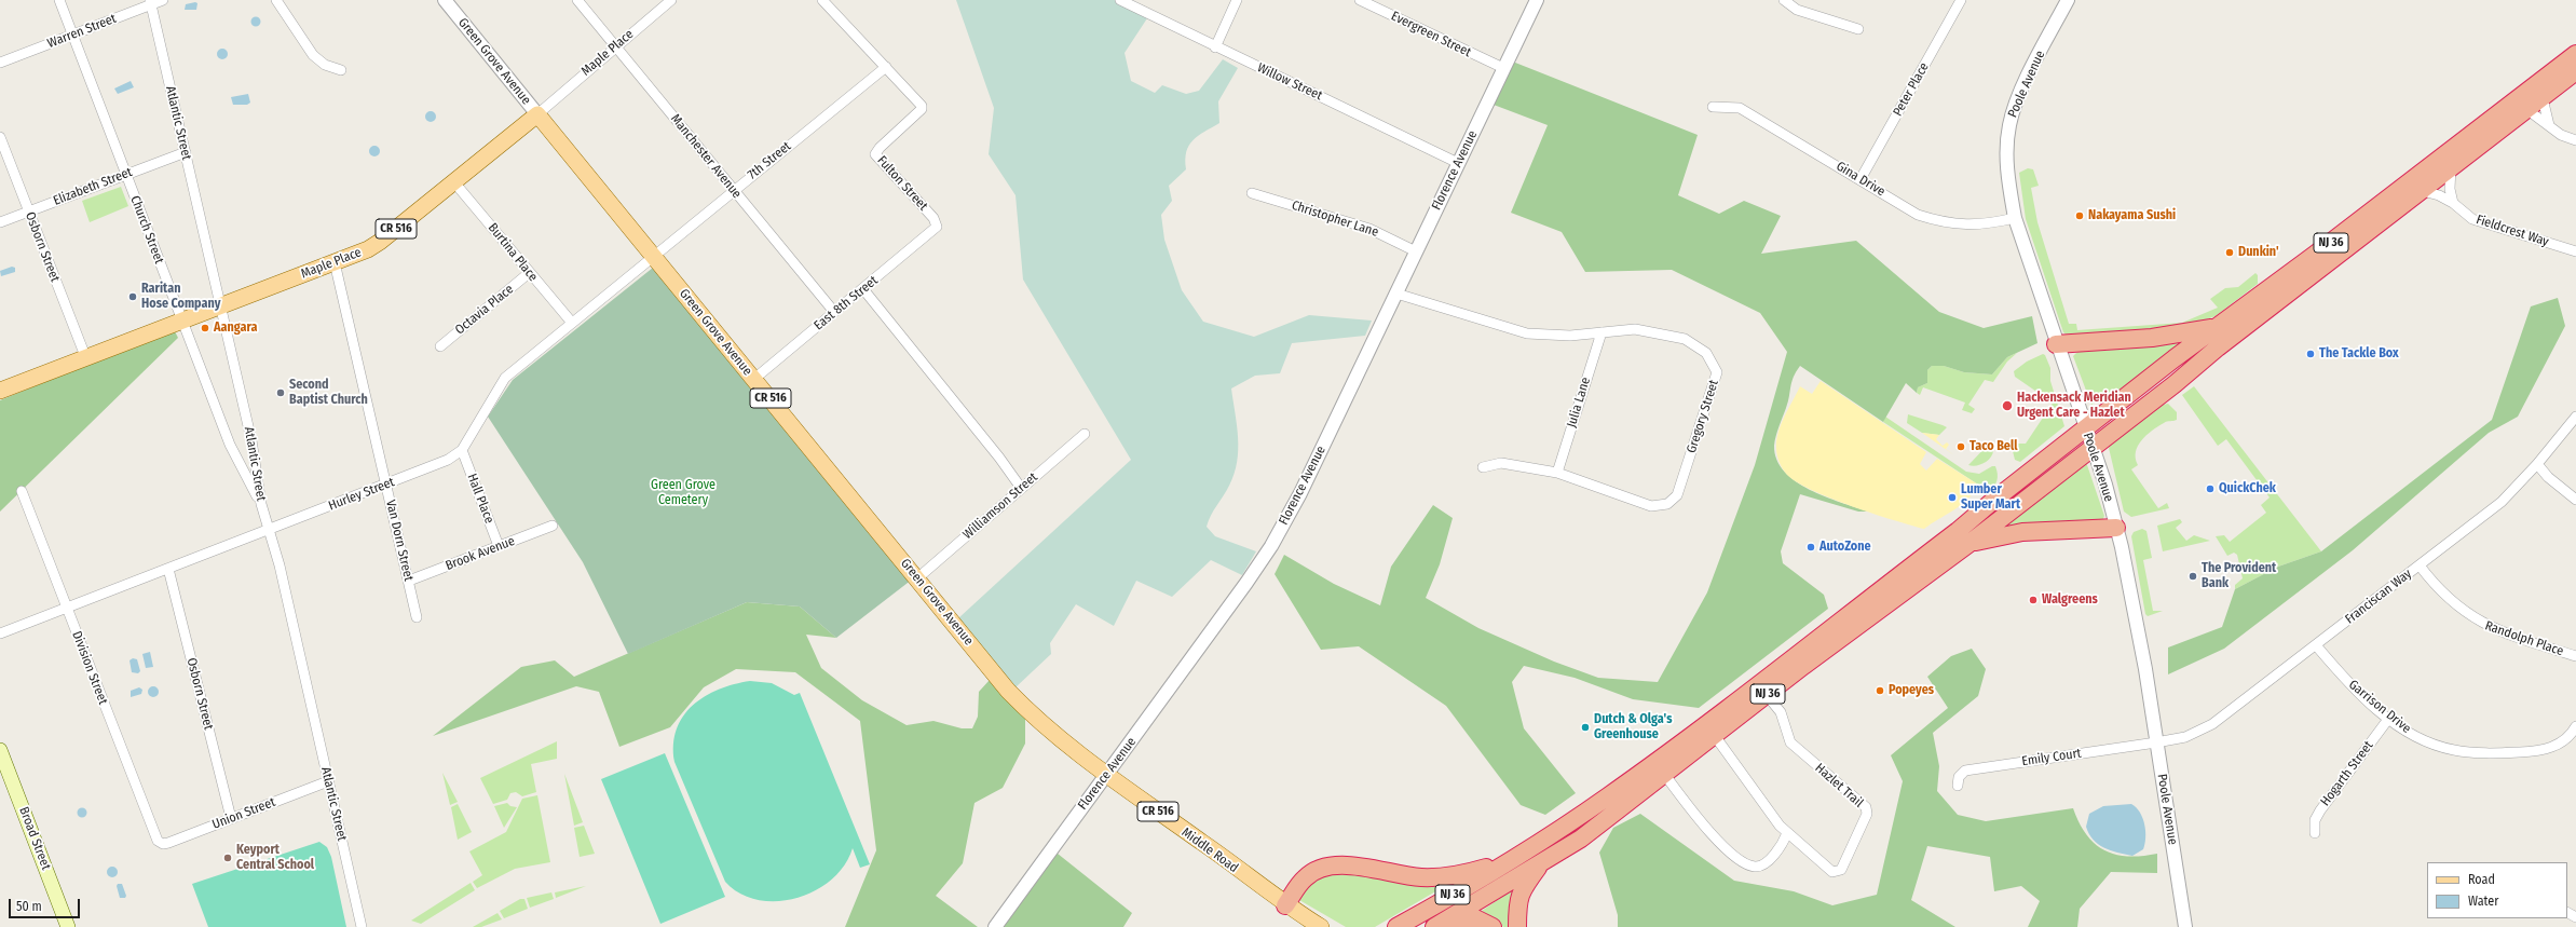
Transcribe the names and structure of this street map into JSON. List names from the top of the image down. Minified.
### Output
{"streets":{"highway":["NJ 36"],"main road":["Maple Place","Green Grove Avenue","CR 516","Broad Street","Middle Road"],"street":["Warren Street","Evergreen Street","Willow Street","Poole Avenue","Peter Place","Atlantic Street","Manchester Avenue","7th Street","Florence Avenue","Gina Drive","Fulton Street","Elizabeth Street","Christopher Lane","Church Street","Fieldcrest Way","Osborn Street","Burtina Place","East 8th Street","Octavia Place","Julia Lane","Gregory Street","Hurley Street","Hall Place","Williamson Street","Van Dorn Street","Brook Avenue","Franciscan Way","Randolph Place","Division Street","Garrison Drive","Emily Court","Hogarth Street","Hazlet Trail","Union Street"]},"crossings":[["Warren Street","Atlantic Street"],["Warren Street","Church Street"],["Evergreen Street","Florence Avenue"],["Maple Place","Green Grove Avenue"],["Maple Place","Atlantic Street"],["Maple Place","Manchester Avenue"],["Maple Place","Church Street"],["Maple Place","Osborn Street"],["Maple Place","Burtina Place"],["Maple Place","Van Dorn Street"],["Green Grove Avenue","7th Street"],["Green Grove Avenue","East 8th Street"],["Green Grove Avenue","Hurley Street"],["Green Grove Avenue","Williamson Street"],["Green Grove Avenue","Middle Road"],["Willow Street","Florence Avenue"],["Poole Avenue","Gina Drive"],["Poole Avenue","NJ 36"],["Poole Avenue","Franciscan Way"],["Poole Avenue","Emily Court"],["Peter Place","Gina Drive"],["Atlantic Street","Elizabeth Street"],["Atlantic Street","Church Street"],["Atlantic Street","Hurley Street"],["Atlantic Street","Union Street"],["Manchester Avenue","7th Street"],["Manchester Avenue","East 8th Street"],["7th Street","Fulton Street"],["7th Street","Hurley Street"],["Florence Avenue","Christopher Lane"],["Florence Avenue","Gregory Street"],["Florence Avenue","Middle Road"],["Fulton Street","East 8th Street"],["Elizabeth Street","Church Street"],["Elizabeth Street","Osborn Street"],["Fieldcrest Way","NJ 36"],["NJ 36","Hazlet Trail"],["Osborn Street","Hurley Street"],["Osborn Street","Union Street"],["Burtina Place","Octavia Place"],["Burtina Place","Hurley Street"],["Julia Lane","Gregory Street"],["Hurley Street","Hall Place"],["Hurley Street","Van Dorn Street"],["Hurley Street","Division Street"],["Hall Place","Brook Avenue"],["Van Dorn Street","Brook Avenue"],["Franciscan Way","Randolph Place"],["Franciscan Way","Garrison Drive"],["Franciscan Way","Emily Court"],["Division Street","Union Street"],["Garrison Drive","Hogarth Street"]],"parks":["Green Grove Cemetery"],"places":["Nakayama Sushi","Dunkin'","Raritan Hose Company","Aangara","The Tackle Box","Second Baptist Church","Hackensack Meridian Urgent Care - Hazlet","Taco Bell","QuickChek","Lumber Super Mart","AutoZone","The Provident Bank","Walgreens","Popeyes","Dutch & Olga's Greenhouse","Keyport Central School"],"legend":["Road","Water"],"scale_bar":"50 m"}
